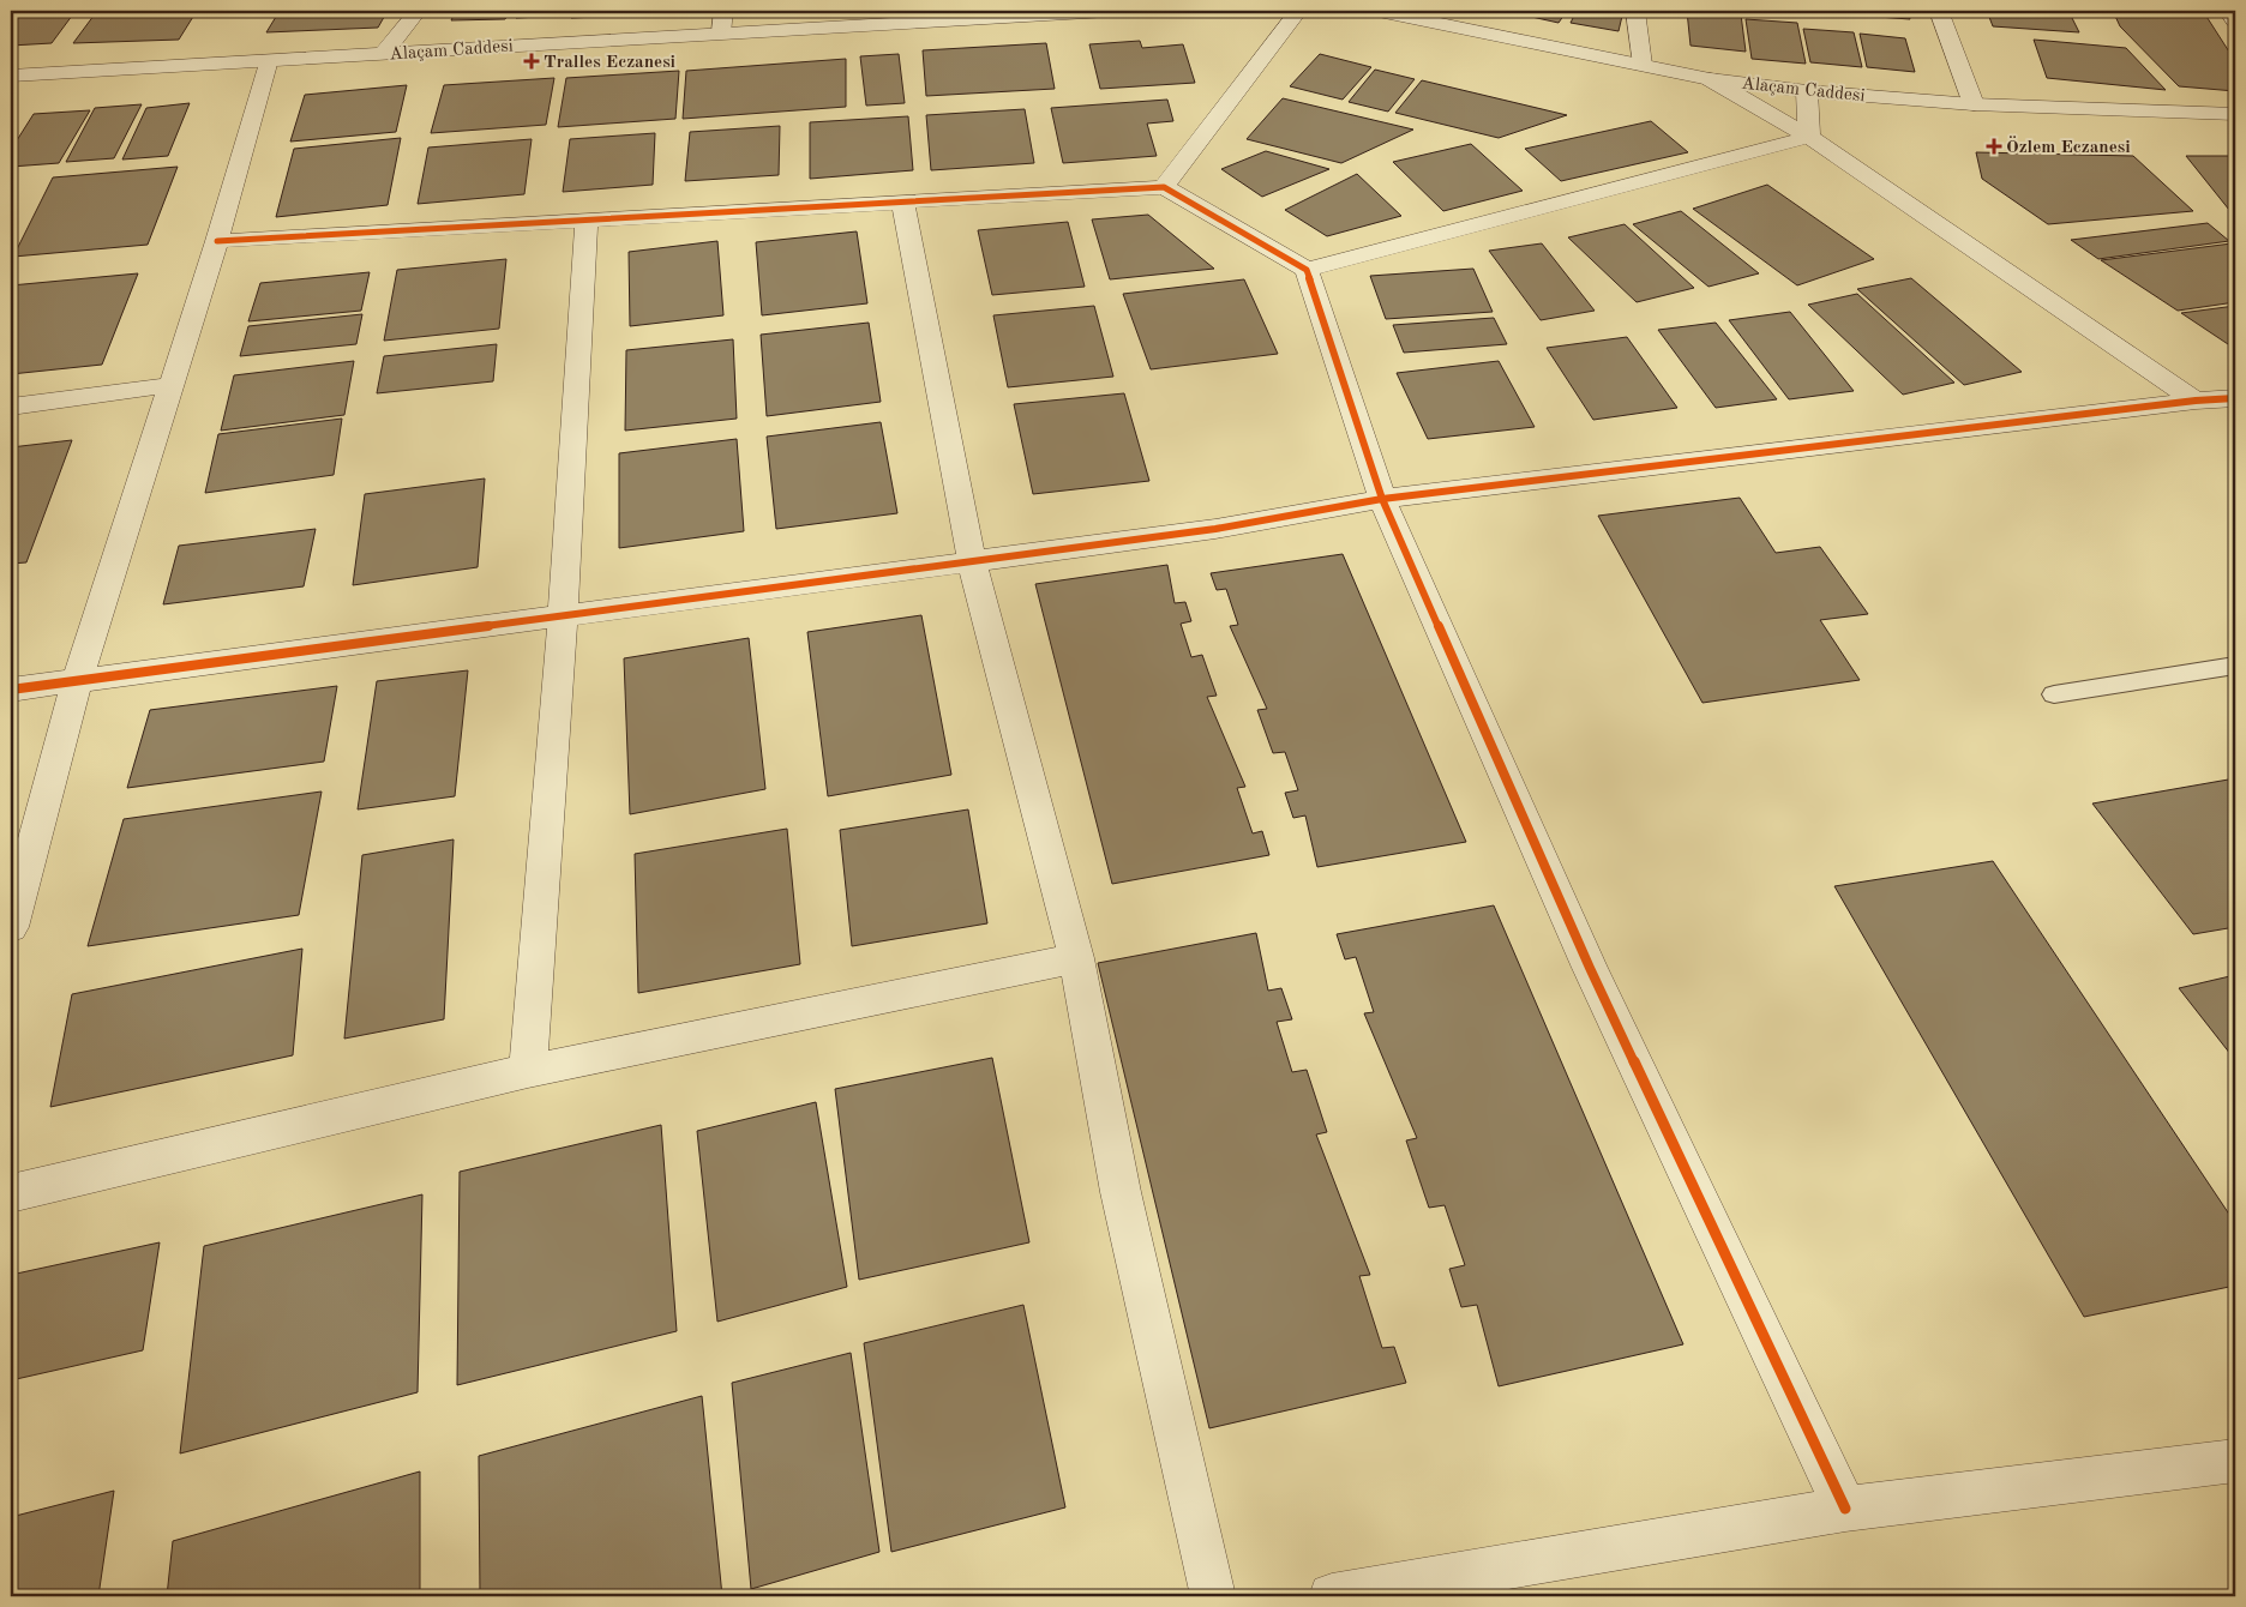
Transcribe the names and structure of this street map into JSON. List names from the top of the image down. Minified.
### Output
{"streets":{"street":["Alaçam Caddesi"]},"places":{"health":["Tralles Eczanesi","Özlem Eczanesi"]}}
